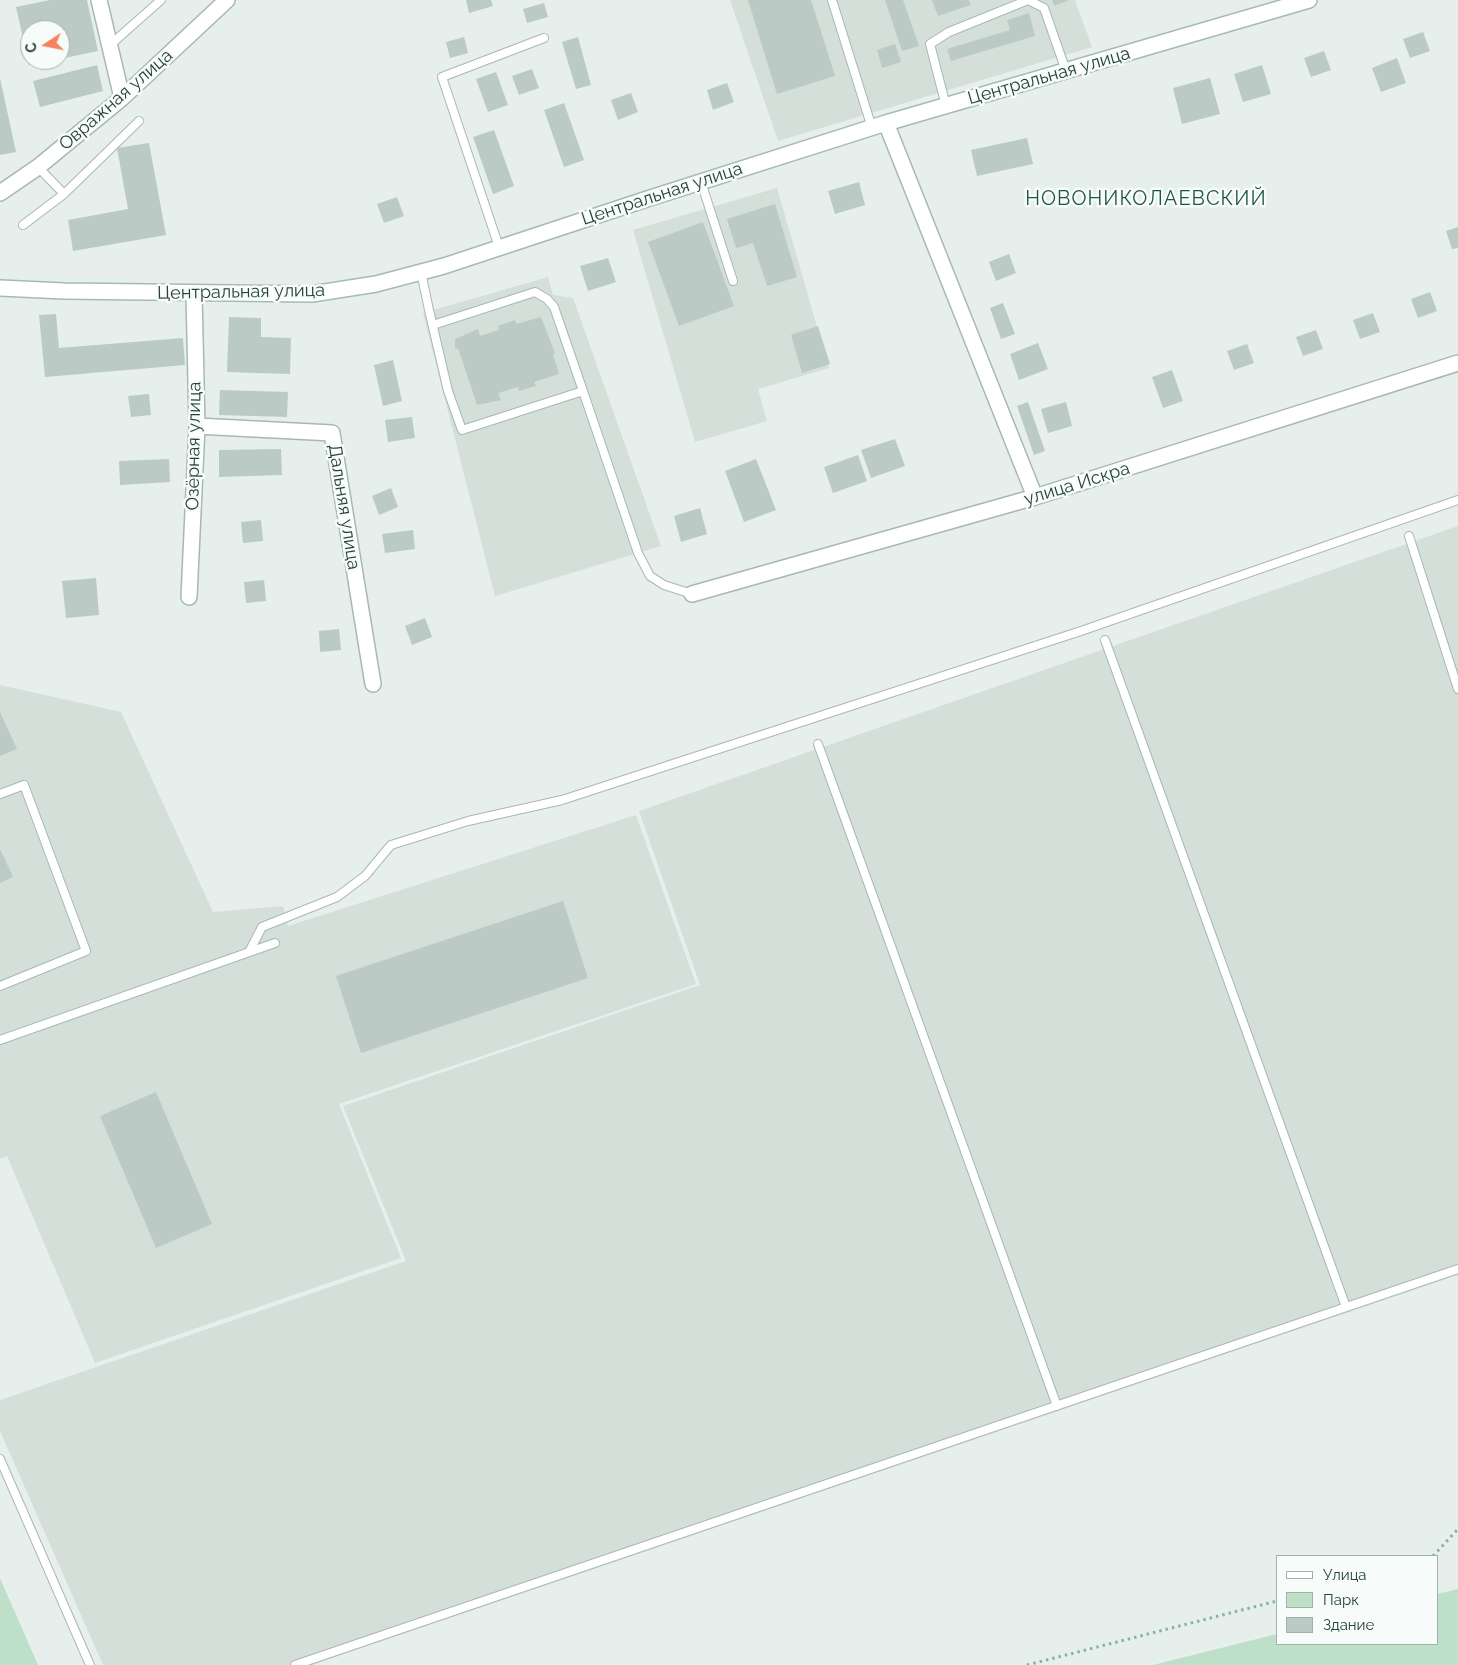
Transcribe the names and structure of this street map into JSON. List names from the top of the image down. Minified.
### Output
{"streets":{"street":["Центральная улица","Овражная улица","Озёрная улица","улица Искра","Дальняя улица"]},"crossings":[["Центральная улица","Озёрная улица"],["Озёрная улица","Дальняя улица"]],"districts":["НОВОНИКОЛАЕВСКИЙ"],"legend":["Улица","Парк","Здание"],"north":"left"}
